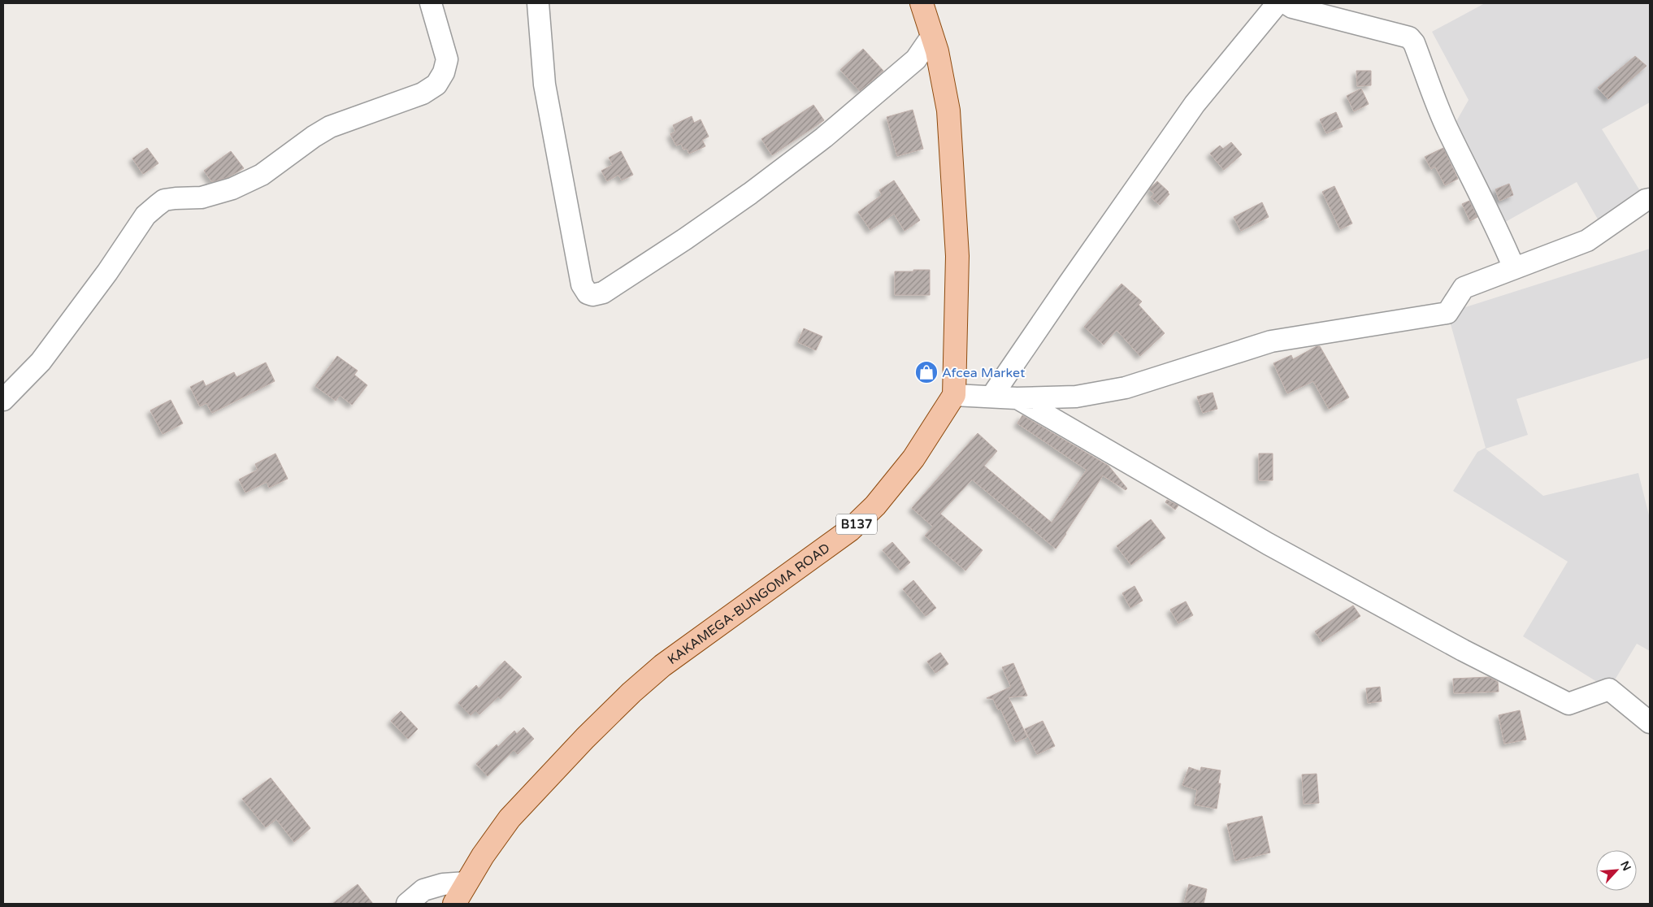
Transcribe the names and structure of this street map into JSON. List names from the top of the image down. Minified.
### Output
{"streets":{"main road":["B137","KAKAMEGA-BUNGOMA ROAD"]},"places":{"shop":["Afcea Market"]},"north":"top right"}
